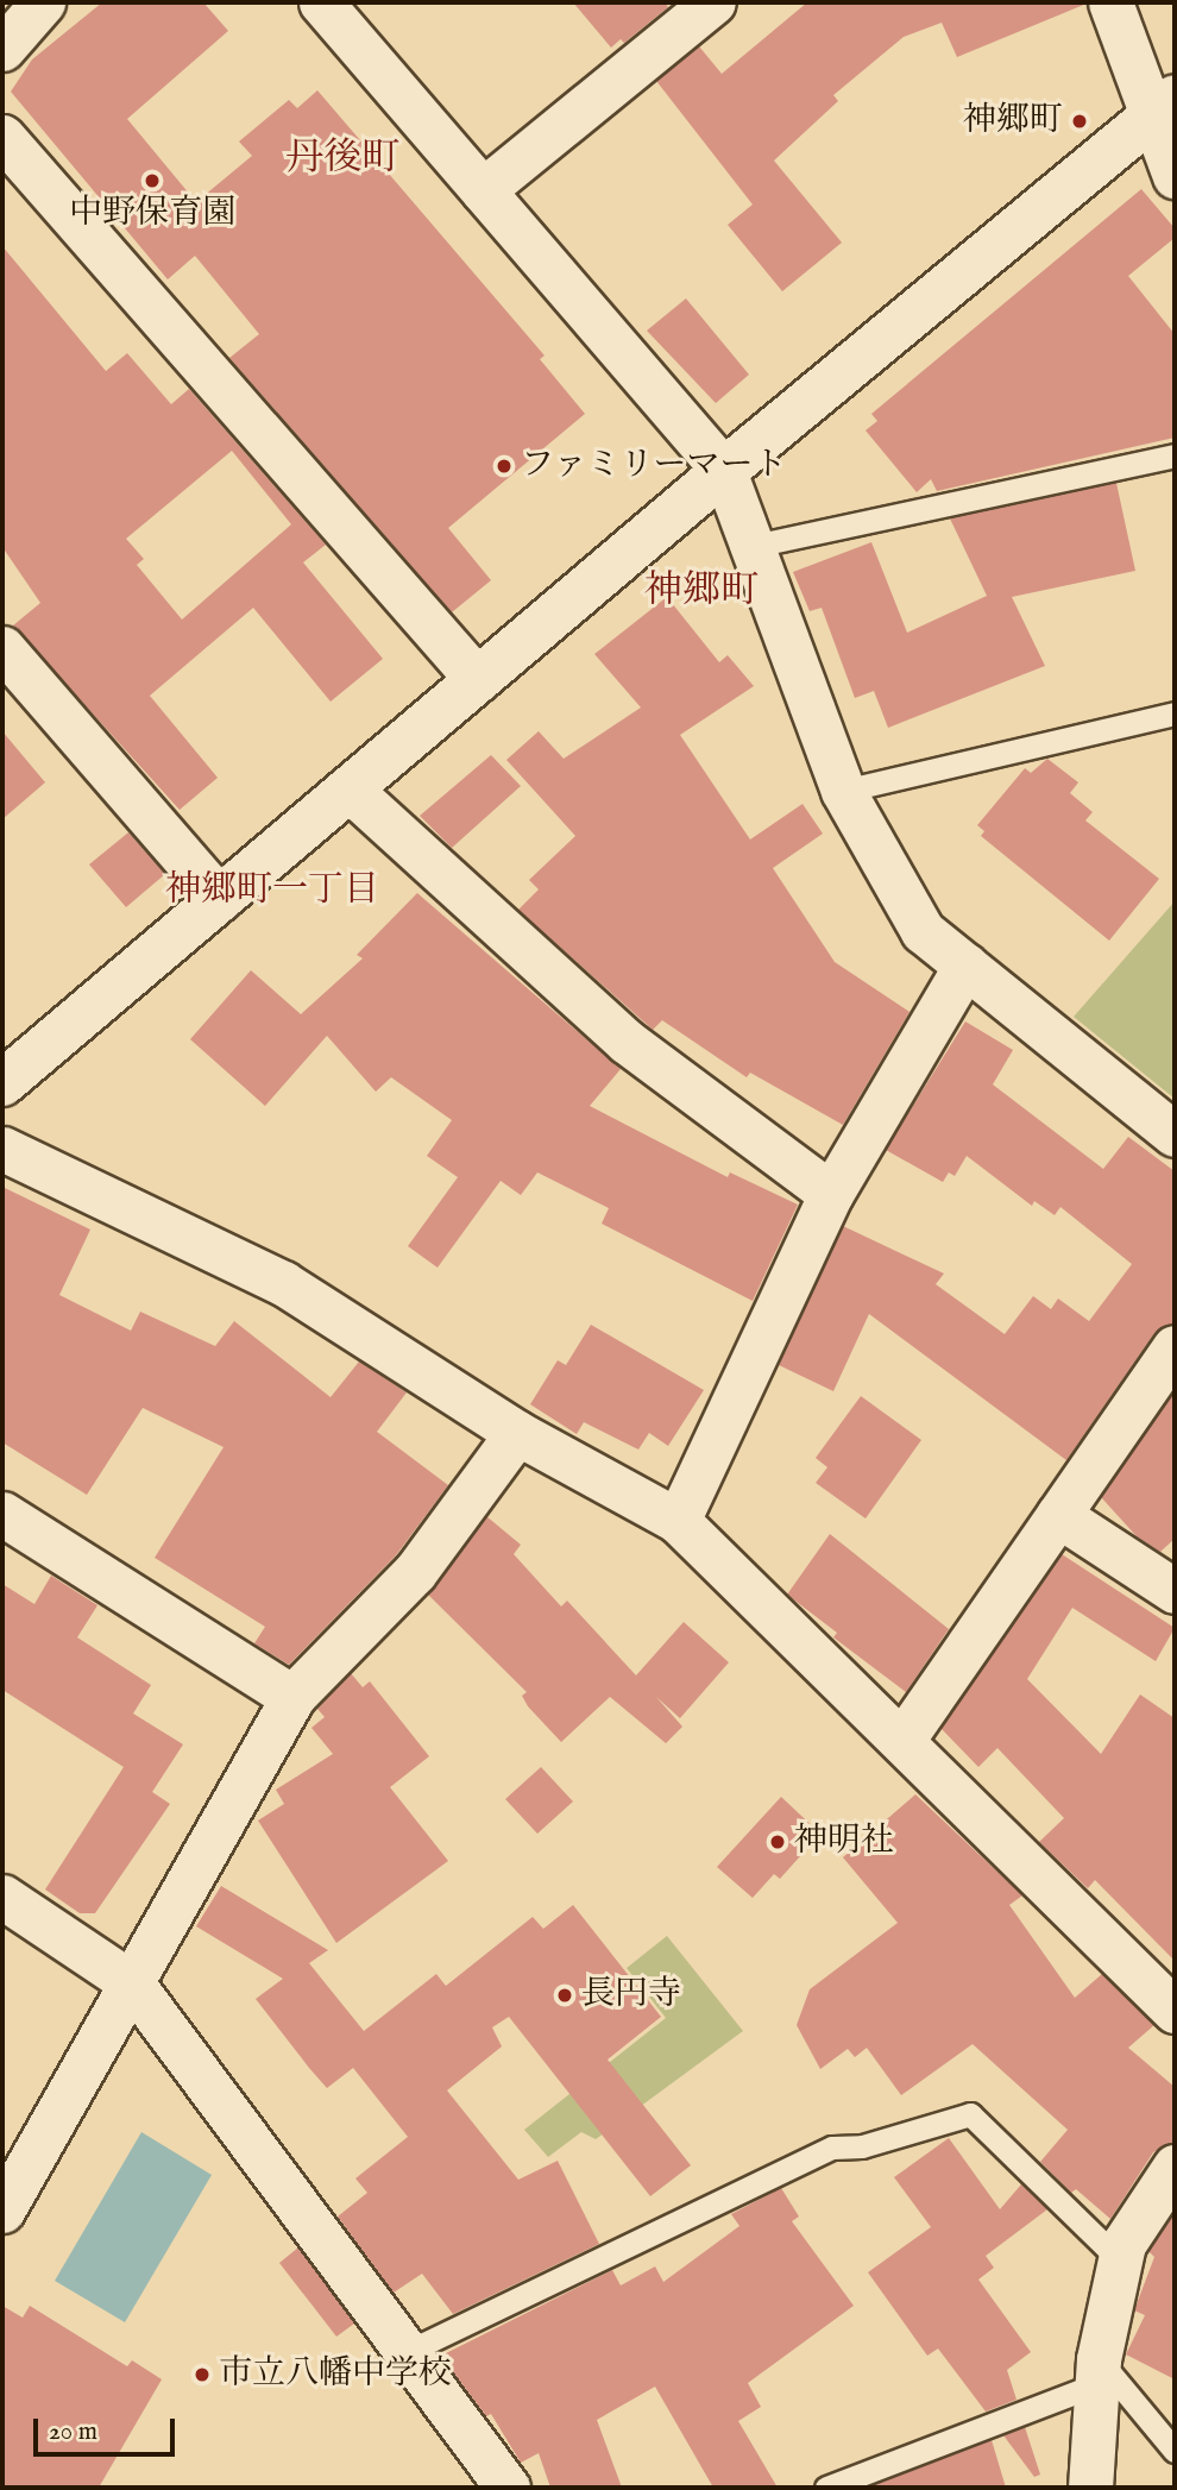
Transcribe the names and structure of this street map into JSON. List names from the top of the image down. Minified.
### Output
{"districts":["丹後町","神郷町","神郷町一丁目"],"places":["神郷町","中野保育園","ファミリーマート","神明社","長円寺","市立八幡中学校"],"scale_bar":"20 m"}
